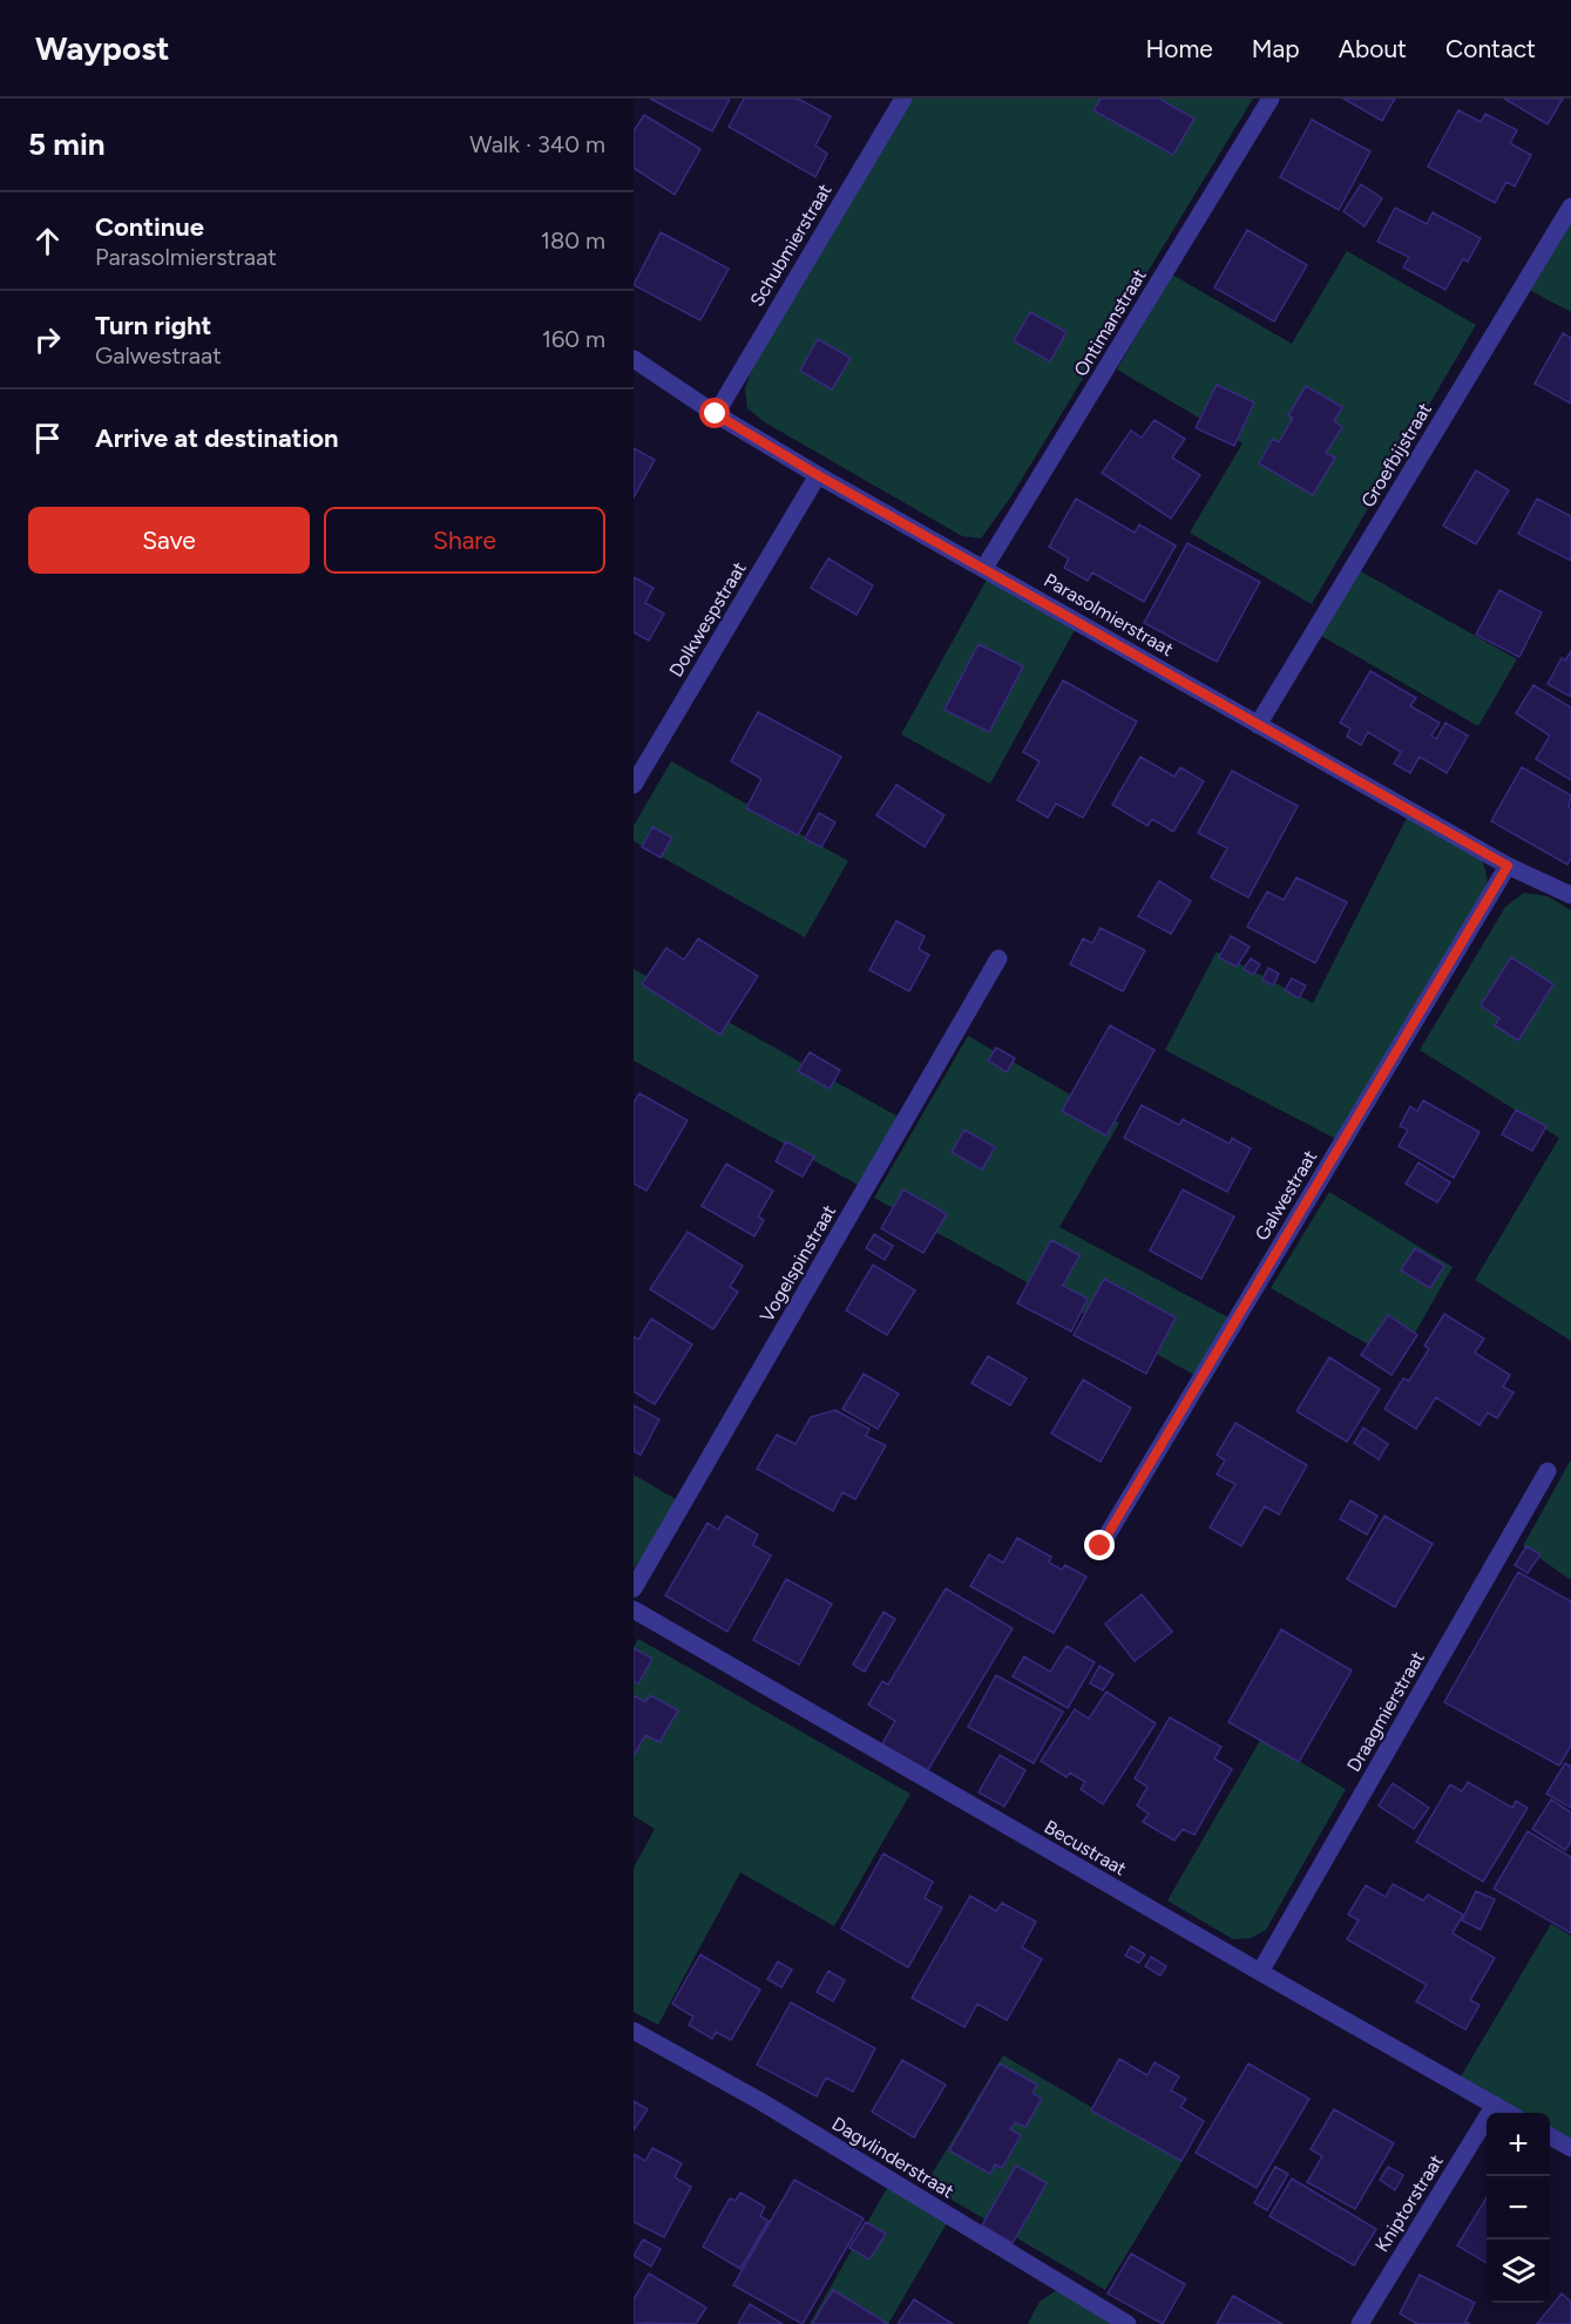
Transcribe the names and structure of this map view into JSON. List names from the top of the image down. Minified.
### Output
{"streets":{"street":["Schubmierstraat","Ontimanstraat","Groefbijstraat","Parasolmierstraat","Dolkwespstraat","Galwestraat","Vogelspinstraat","Draagmierstraat","Becustraat","Dagvlinderstraat","Kniptorstraat"]},"crossings":[["Schubmierstraat","Parasolmierstraat"],["Ontimanstraat","Parasolmierstraat"],["Groefbijstraat","Parasolmierstraat"],["Parasolmierstraat","Dolkwespstraat"],["Parasolmierstraat","Galwestraat"],["Draagmierstraat","Becustraat"],["Becustraat","Kniptorstraat"]],"page":{"header":"Waypost","nav":["Home","Map","About","Contact"],"heading":["5 min","Walk · 340 m"],"list":[["Continue","Parasolmierstraat","180 m"],["Turn right","Galwestraat","160 m"],"Arrive at destination"],"buttons":["Save","Share"],"map_buttons":["+","−"]}}
